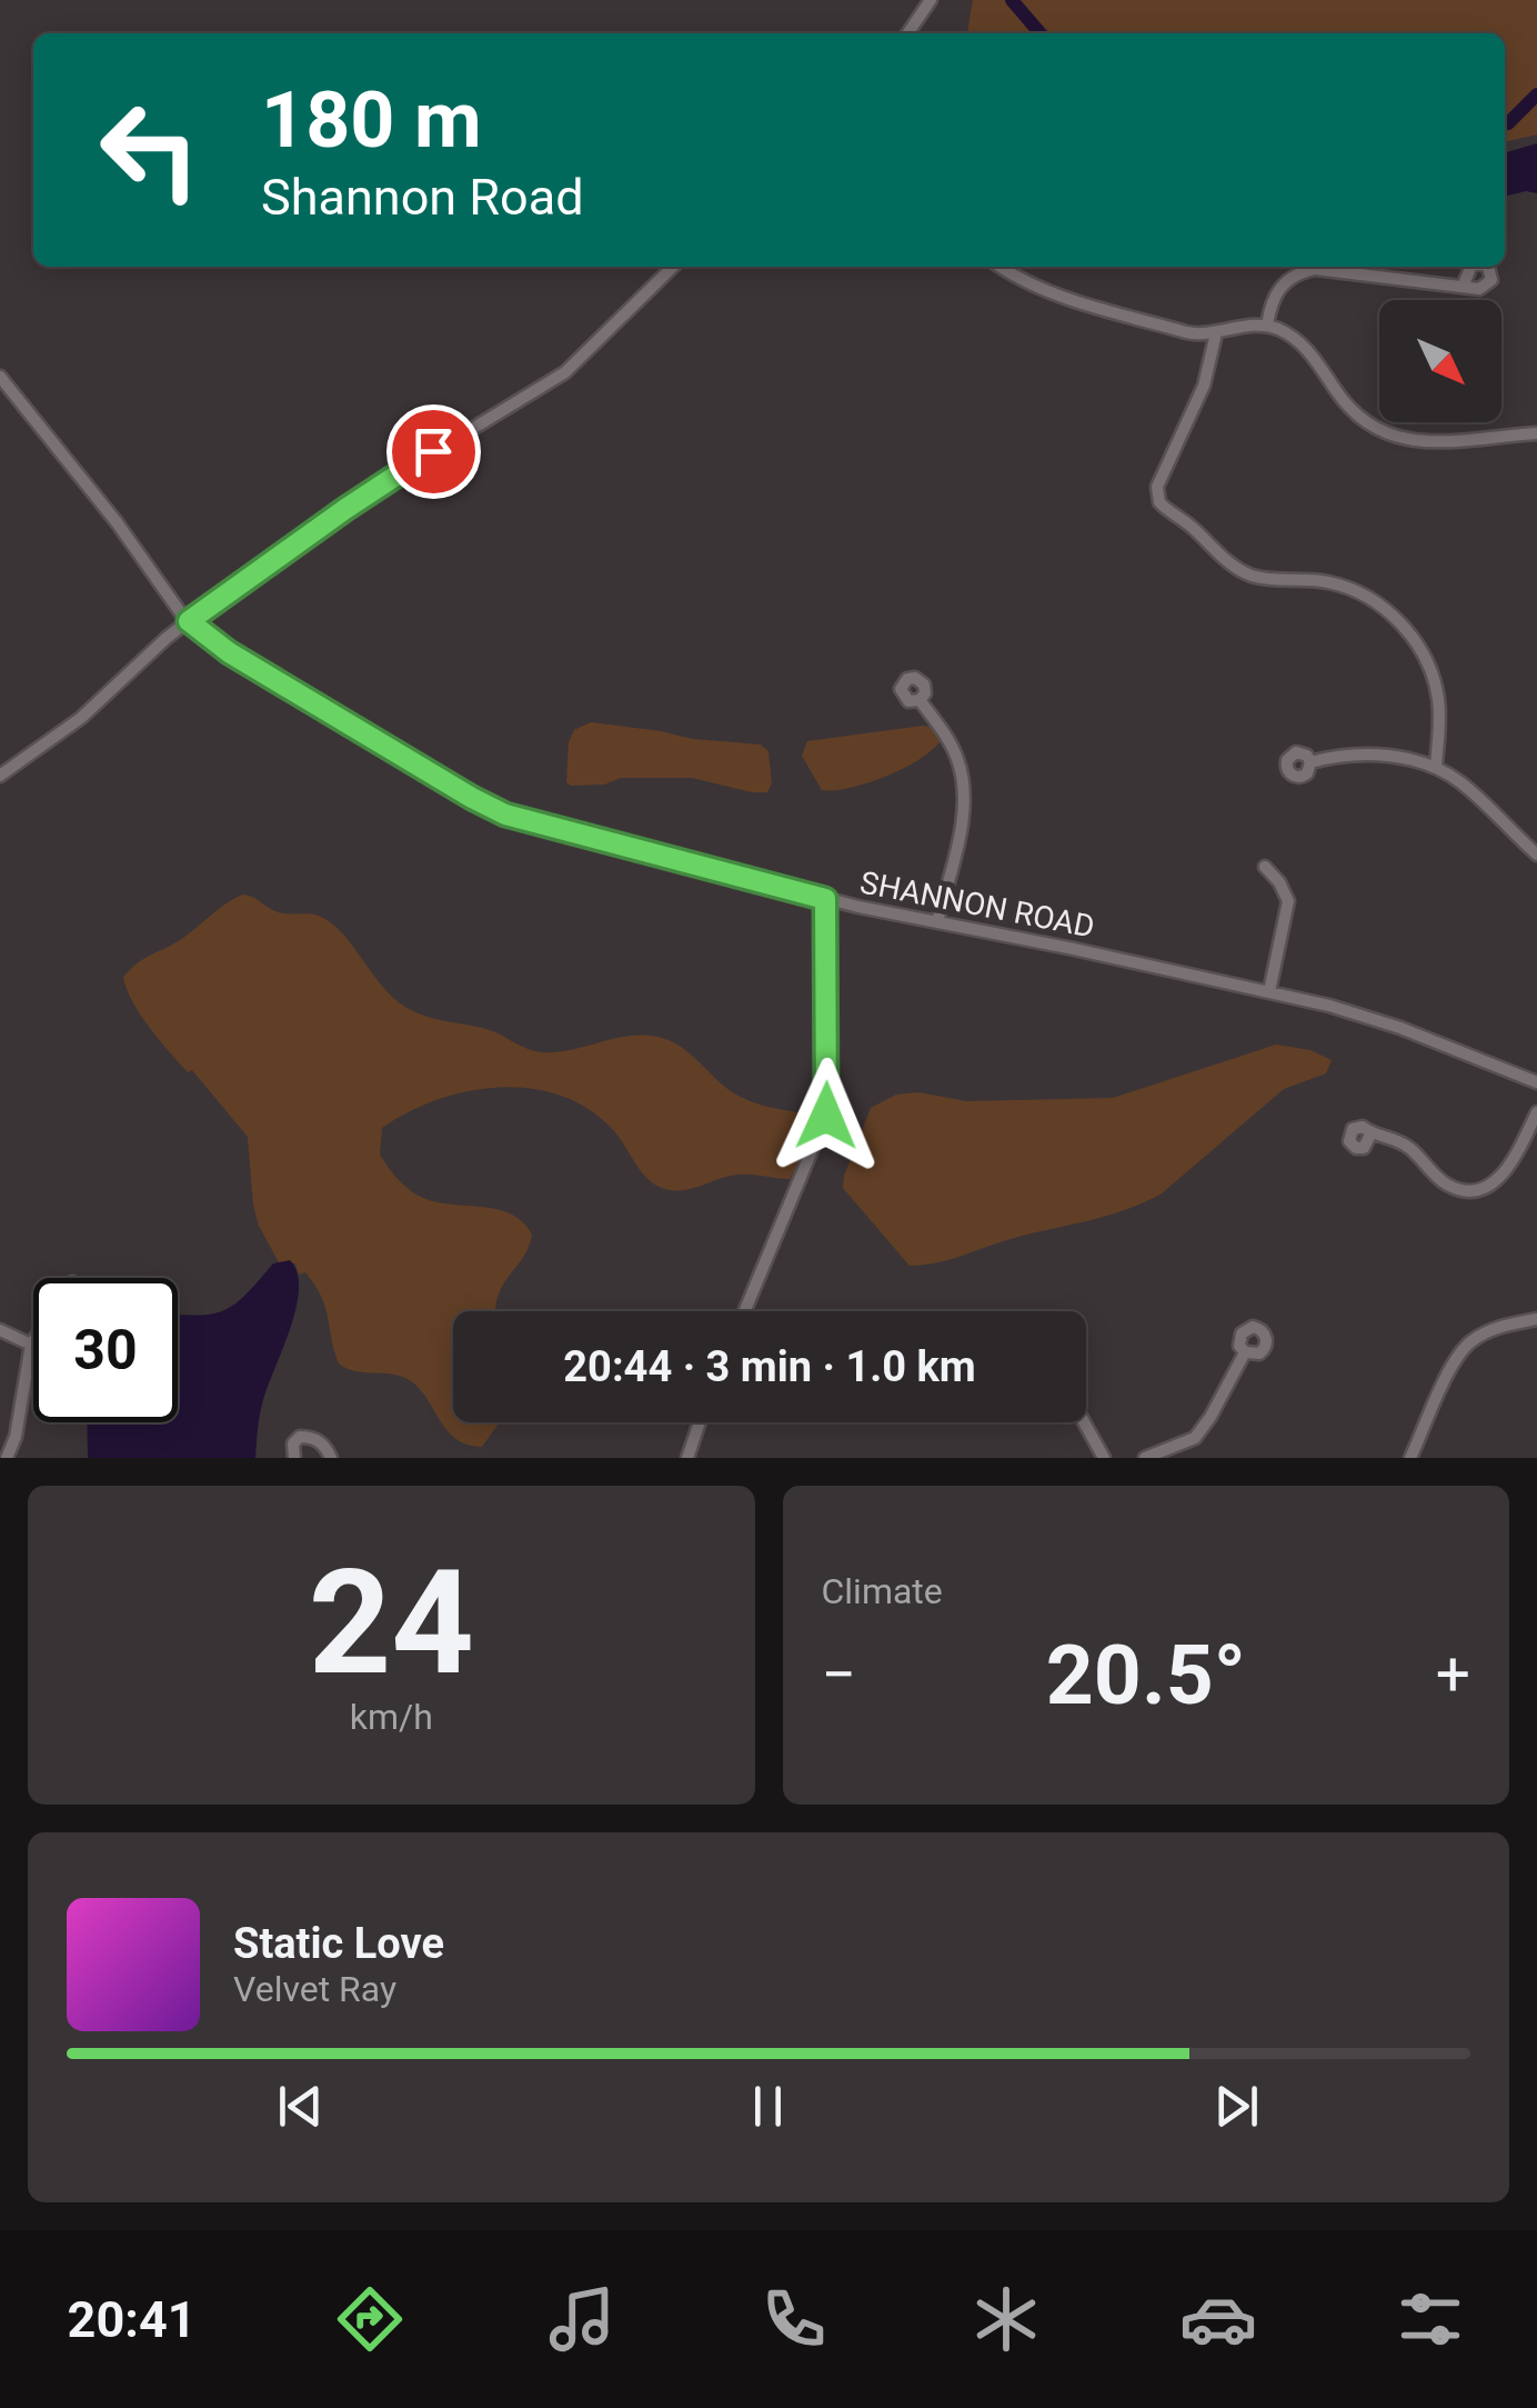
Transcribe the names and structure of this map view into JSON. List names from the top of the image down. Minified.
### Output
{"streets":{"street":["SHANNON ROAD"]},"north":"bottom right","page":{"turn":["180 m","Shannon Road"],"limit":"30","trip":"20:44 · 3 min · 1.0 km","tile":[["24","km/h"],"Climate"],"heat":["−","20.5°","+"],"song":["Static Love","Velvet Ray"],"tabs":"20:41"}}
